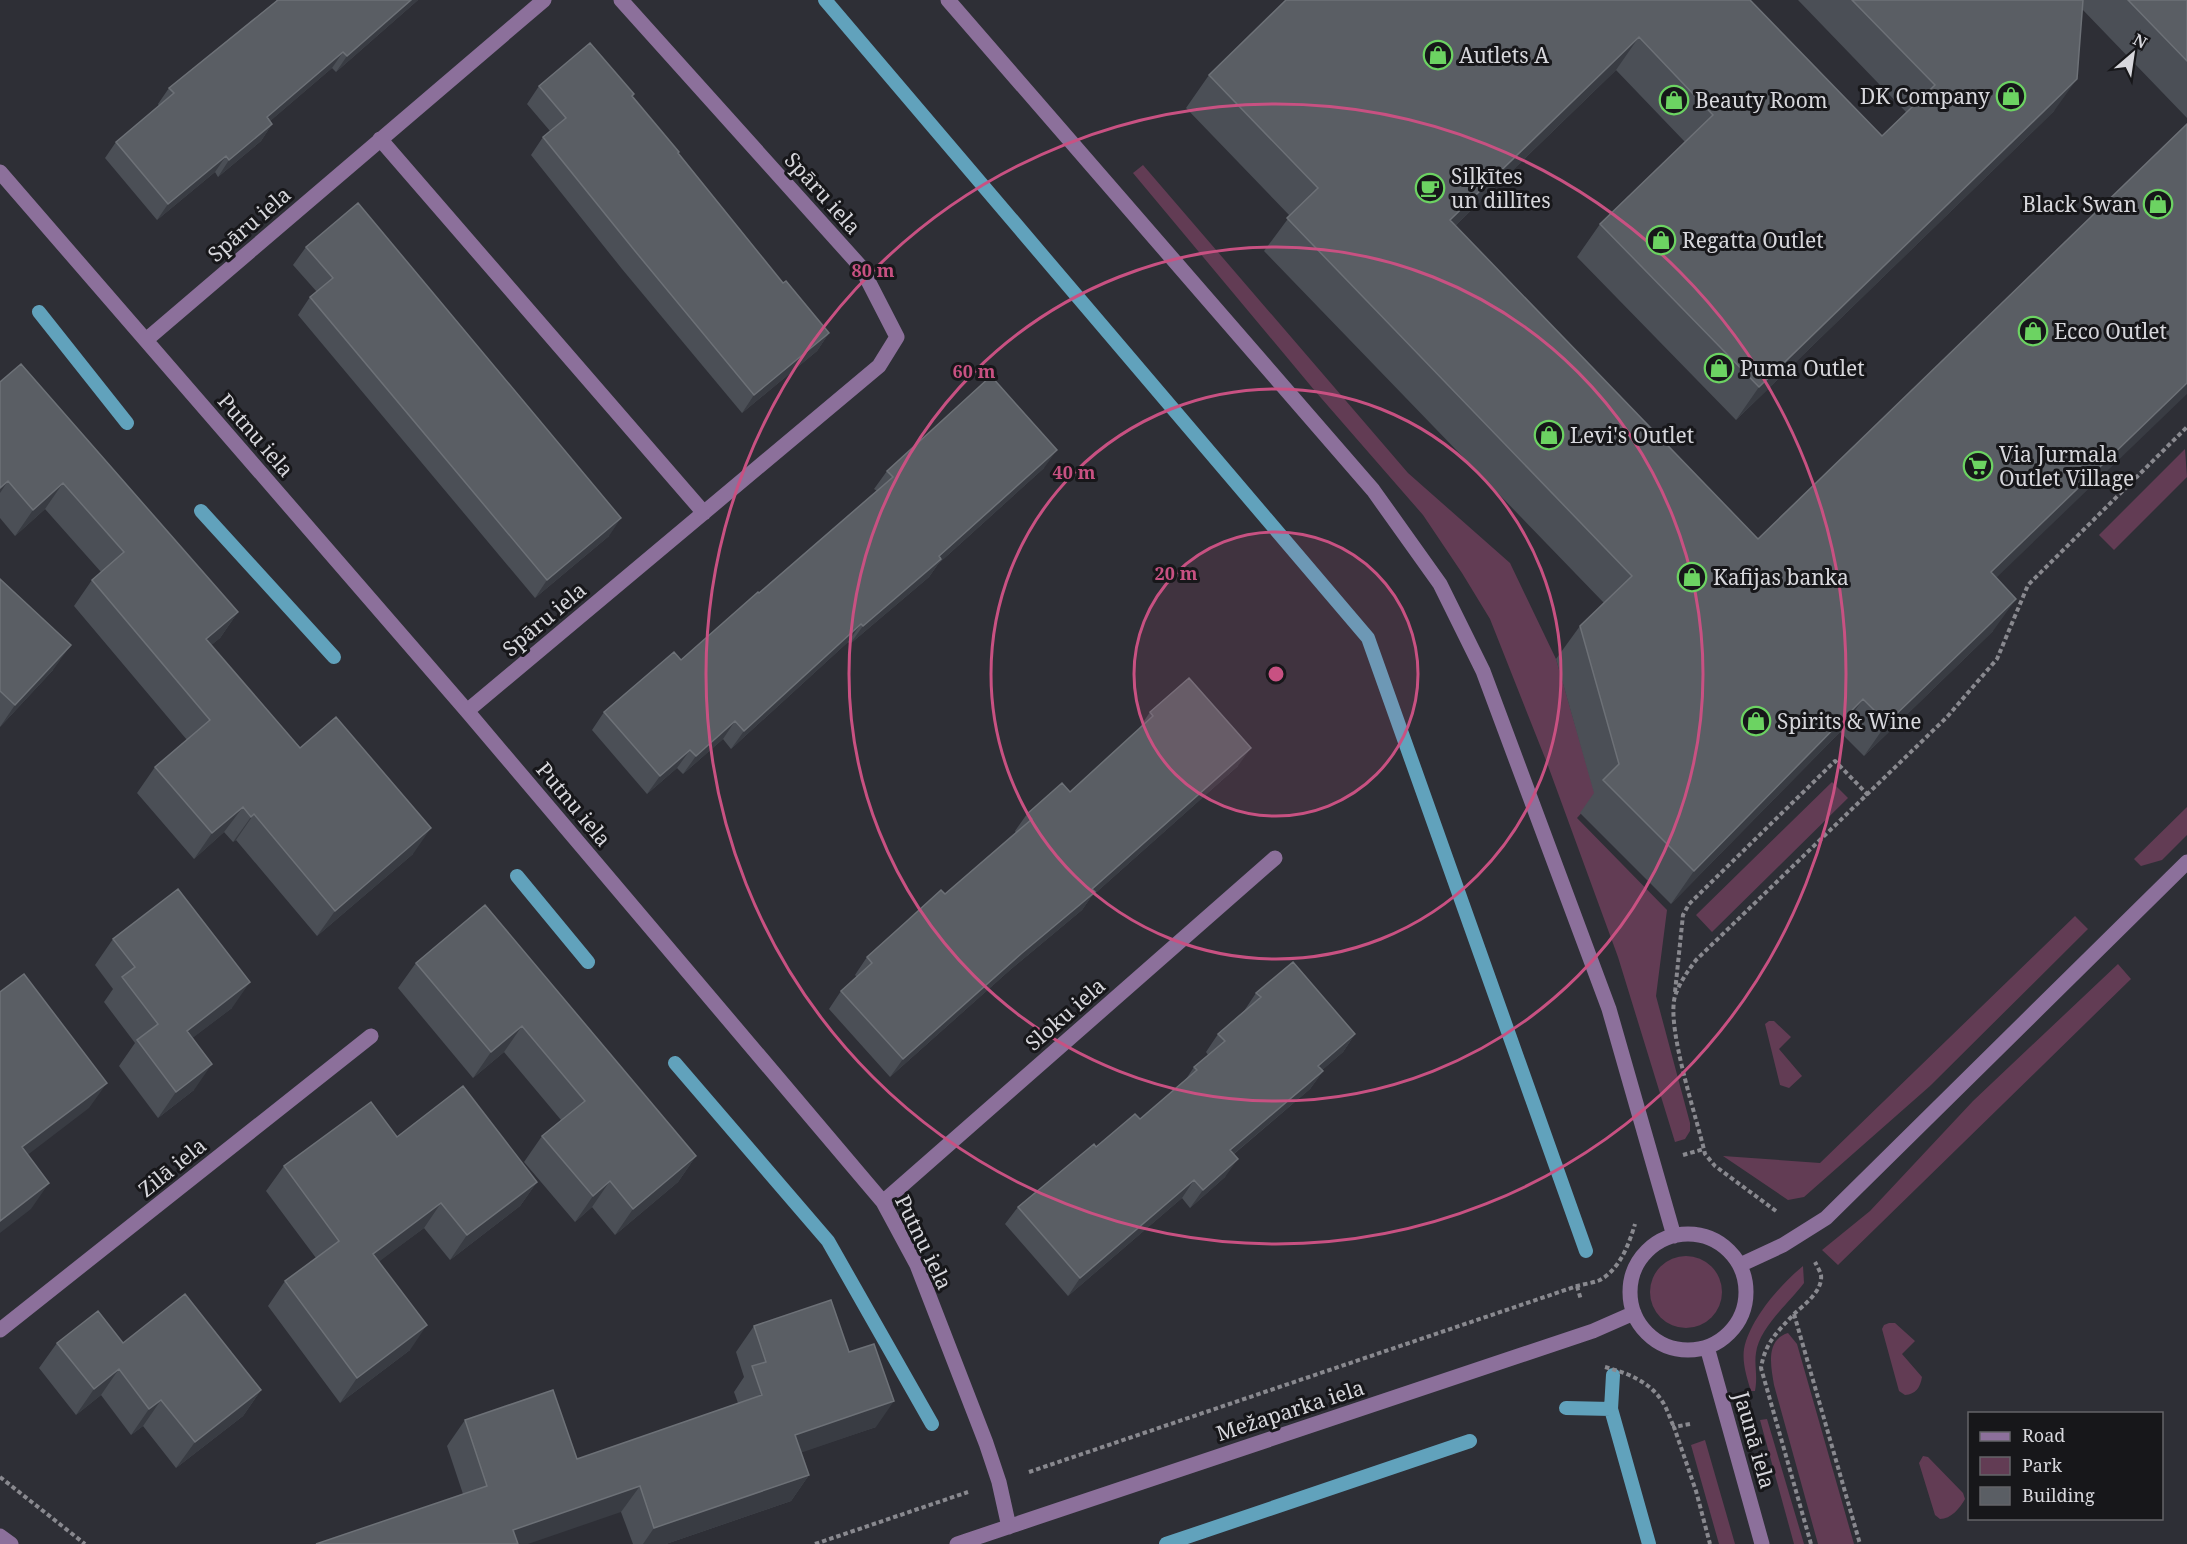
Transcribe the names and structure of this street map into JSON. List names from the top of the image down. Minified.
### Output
{"streets":{"street":["Spāru iela","Putnu iela","Sloku iela","Zilā iela","Mežaparka iela","Jaunā iela"]},"crossings":[["Spāru iela","Putnu iela"],["Putnu iela","Sloku iela"],["Putnu iela","Mežaparka iela"],["Mežaparka iela","Jaunā iela"]],"places":{"shop":["Autlets A","DK Company","Beauty Room","Black Swan","Regatta Outlet","Ecco Outlet","Puma Outlet","Levi's Outlet","Kafijas banka","Spirits & Wine"],"cafe":["Siļķītes un dillītes"],"supermarket":["Via Jurmala Outlet Village"]},"legend":["Road","Park","Building"],"north":"top right","rings":["80 m","60 m","40 m","20 m"]}
